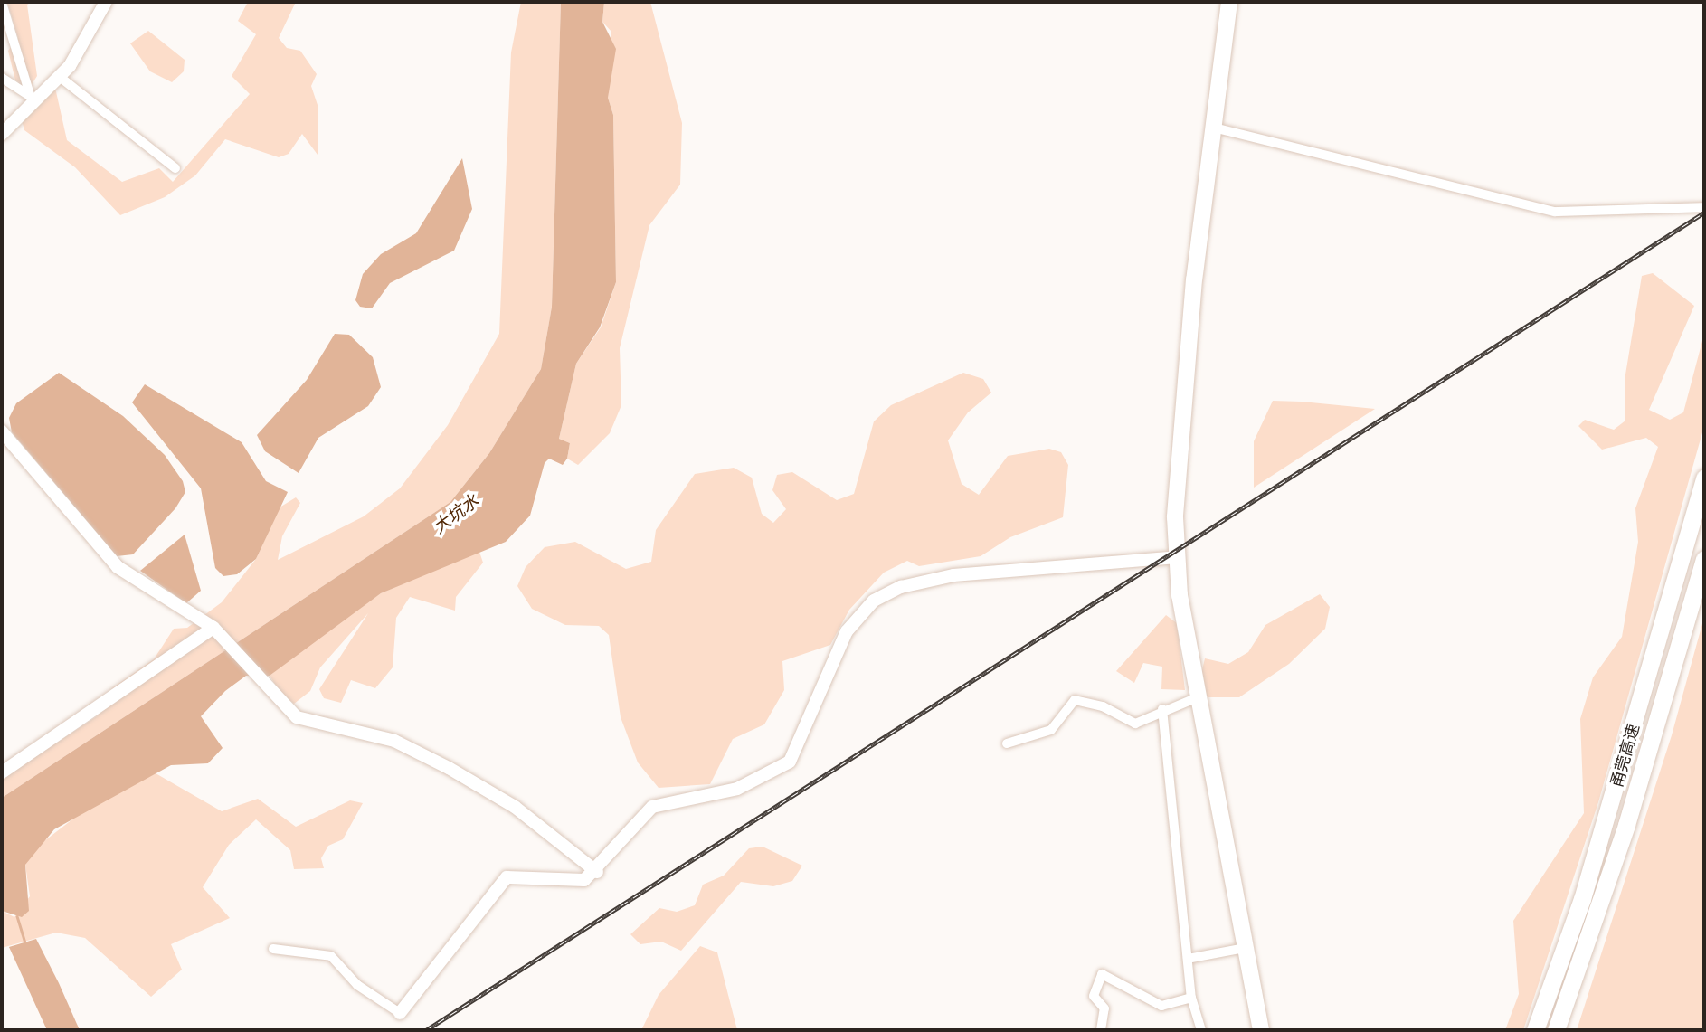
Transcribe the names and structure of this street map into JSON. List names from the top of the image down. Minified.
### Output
{"streets":{"highway":["甬莞高速"]},"water":["大坑水"]}
